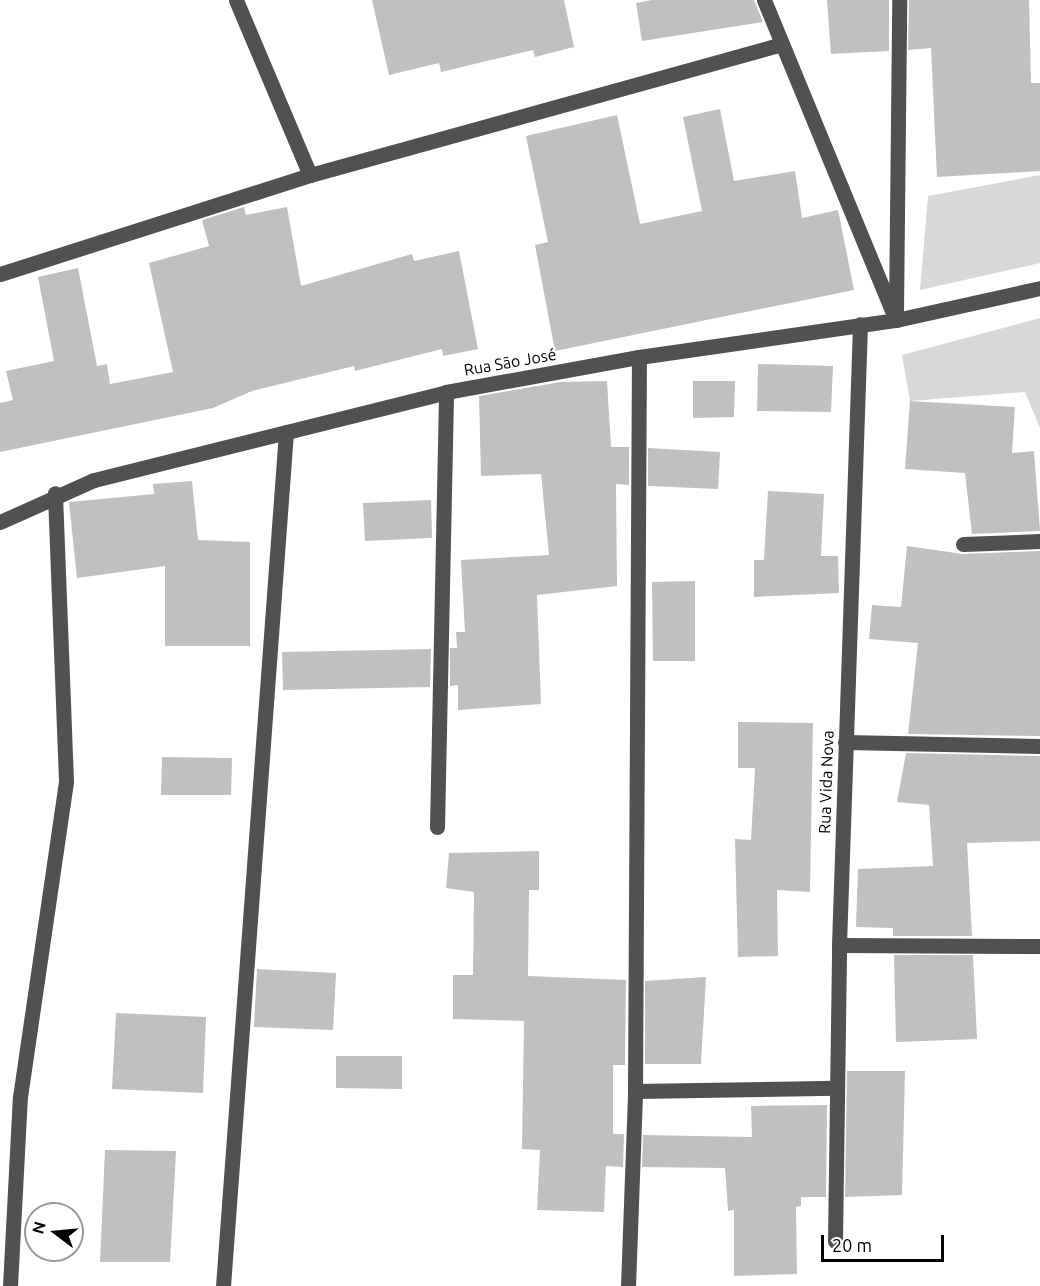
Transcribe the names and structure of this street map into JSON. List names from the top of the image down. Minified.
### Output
{"streets":{"street":["Rua São José","Rua Vida Nova"]},"crossings":[["Rua São José","Rua Vida Nova"]],"scale_bar":"20 m","north":"left"}
